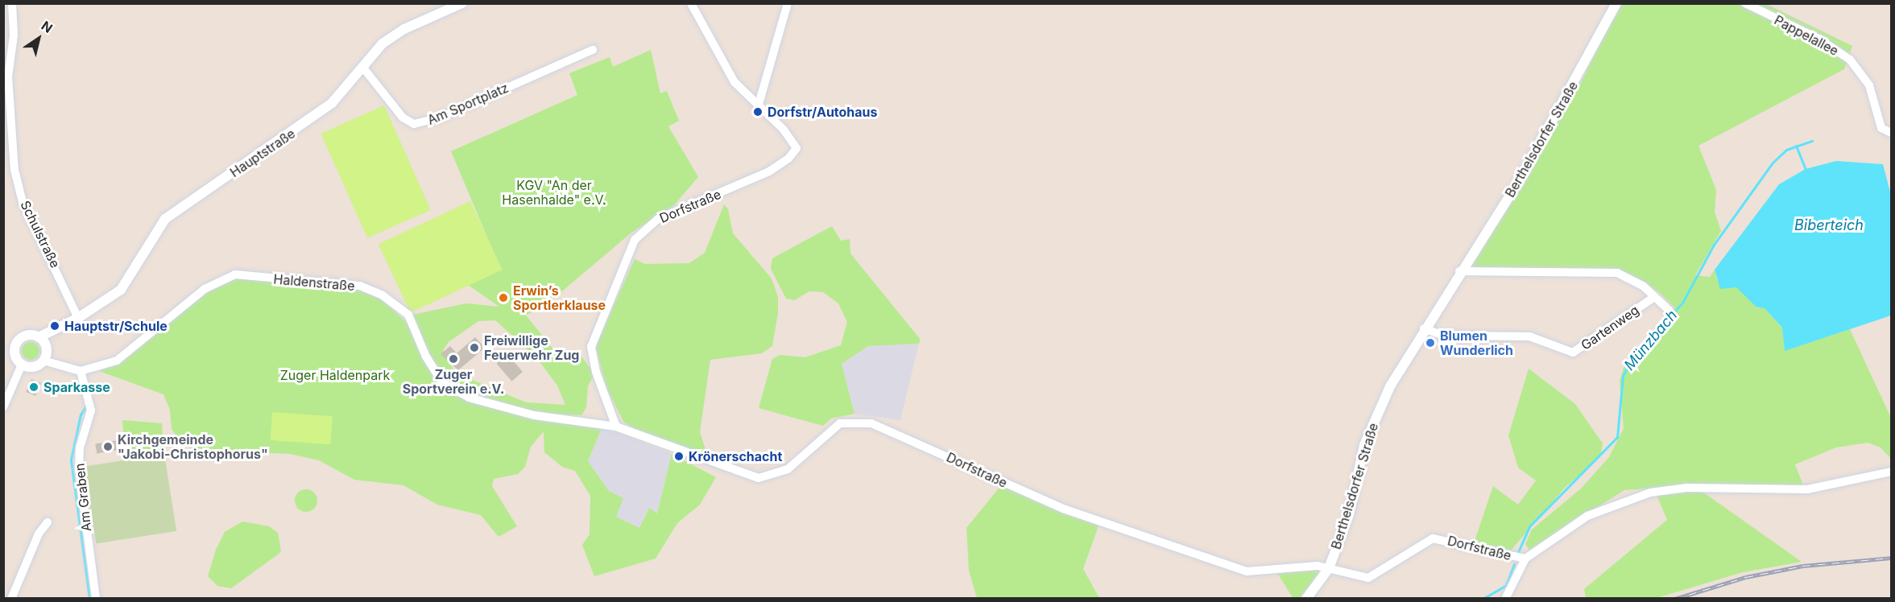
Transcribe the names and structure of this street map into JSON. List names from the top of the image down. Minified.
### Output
{"streets":{"street":["Pappelallee","Am Sportplatz","Berthelsdorfer Straße","Hauptstraße","Dorfstraße","Schulstraße","Haldenstraße","Gartenweg","Am Graben"]},"crossings":[["Am Sportplatz","Hauptstraße"],["Berthelsdorfer Straße","Dorfstraße"],["Berthelsdorfer Straße","Gartenweg"],["Hauptstraße","Schulstraße"],["Dorfstraße","Haldenstraße"],["Haldenstraße","Am Graben"]],"water":["Biberteich","Münzbach"],"parks":["KGV \"An der Hasenhalde\" e.V.","Zuger Haldenpark"],"places":["Dorfstr/Autohaus","Erwin’s Sportlerklause","Hauptstr/Schule","Blumen Wunderlich","Freiwillige Feuerwehr Zug","Zuger Sportverein e.V.","Sparkasse","Kirchgemeinde \"Jakobi-Christophorus\"","Krönerschacht"],"north":"top right"}
